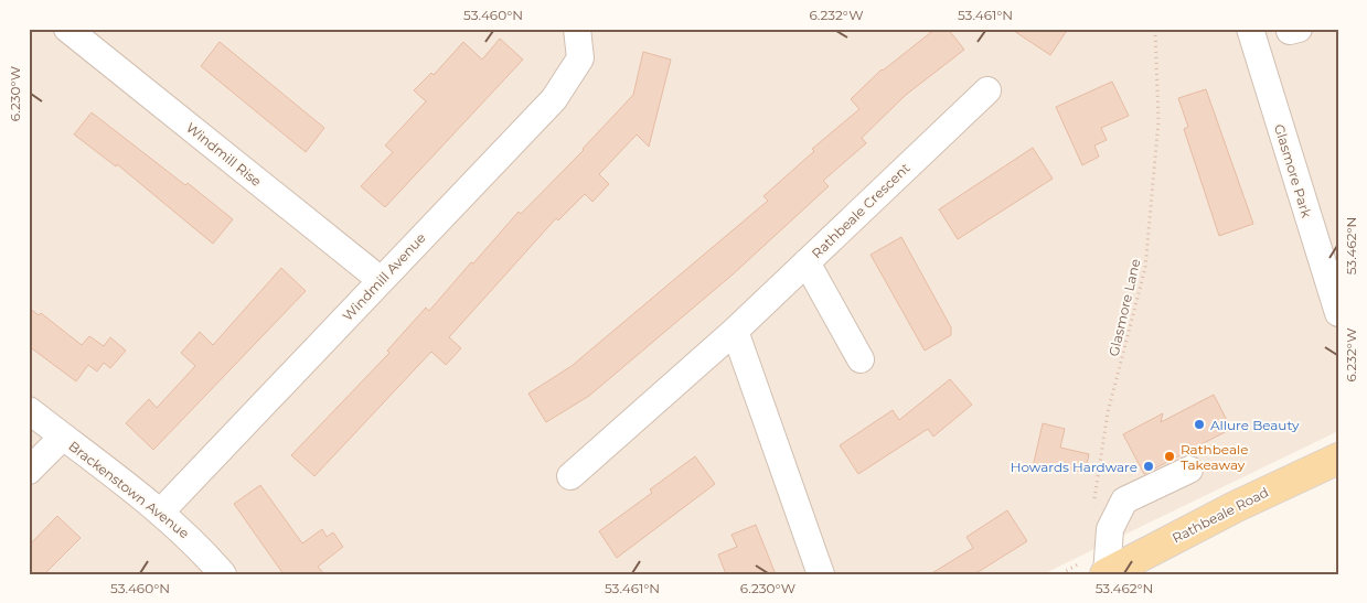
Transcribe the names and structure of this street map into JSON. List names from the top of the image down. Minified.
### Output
{"streets":{"main road":["Rathbeale Road"],"street":["Windmill Rise","Glasmore Park","Rathbeale Crescent","Windmill Avenue","Brackenstown Avenue"],"path":["Glasmore Lane"]},"crossings":[["Windmill Rise","Windmill Avenue"],["Windmill Avenue","Brackenstown Avenue"]],"places":["Allure Beauty","Rathbeale Takeaway","Howards Hardware"],"coordinates":["53.460°N","6.232°W","53.461°N","6.230°W","53.462°N"]}
